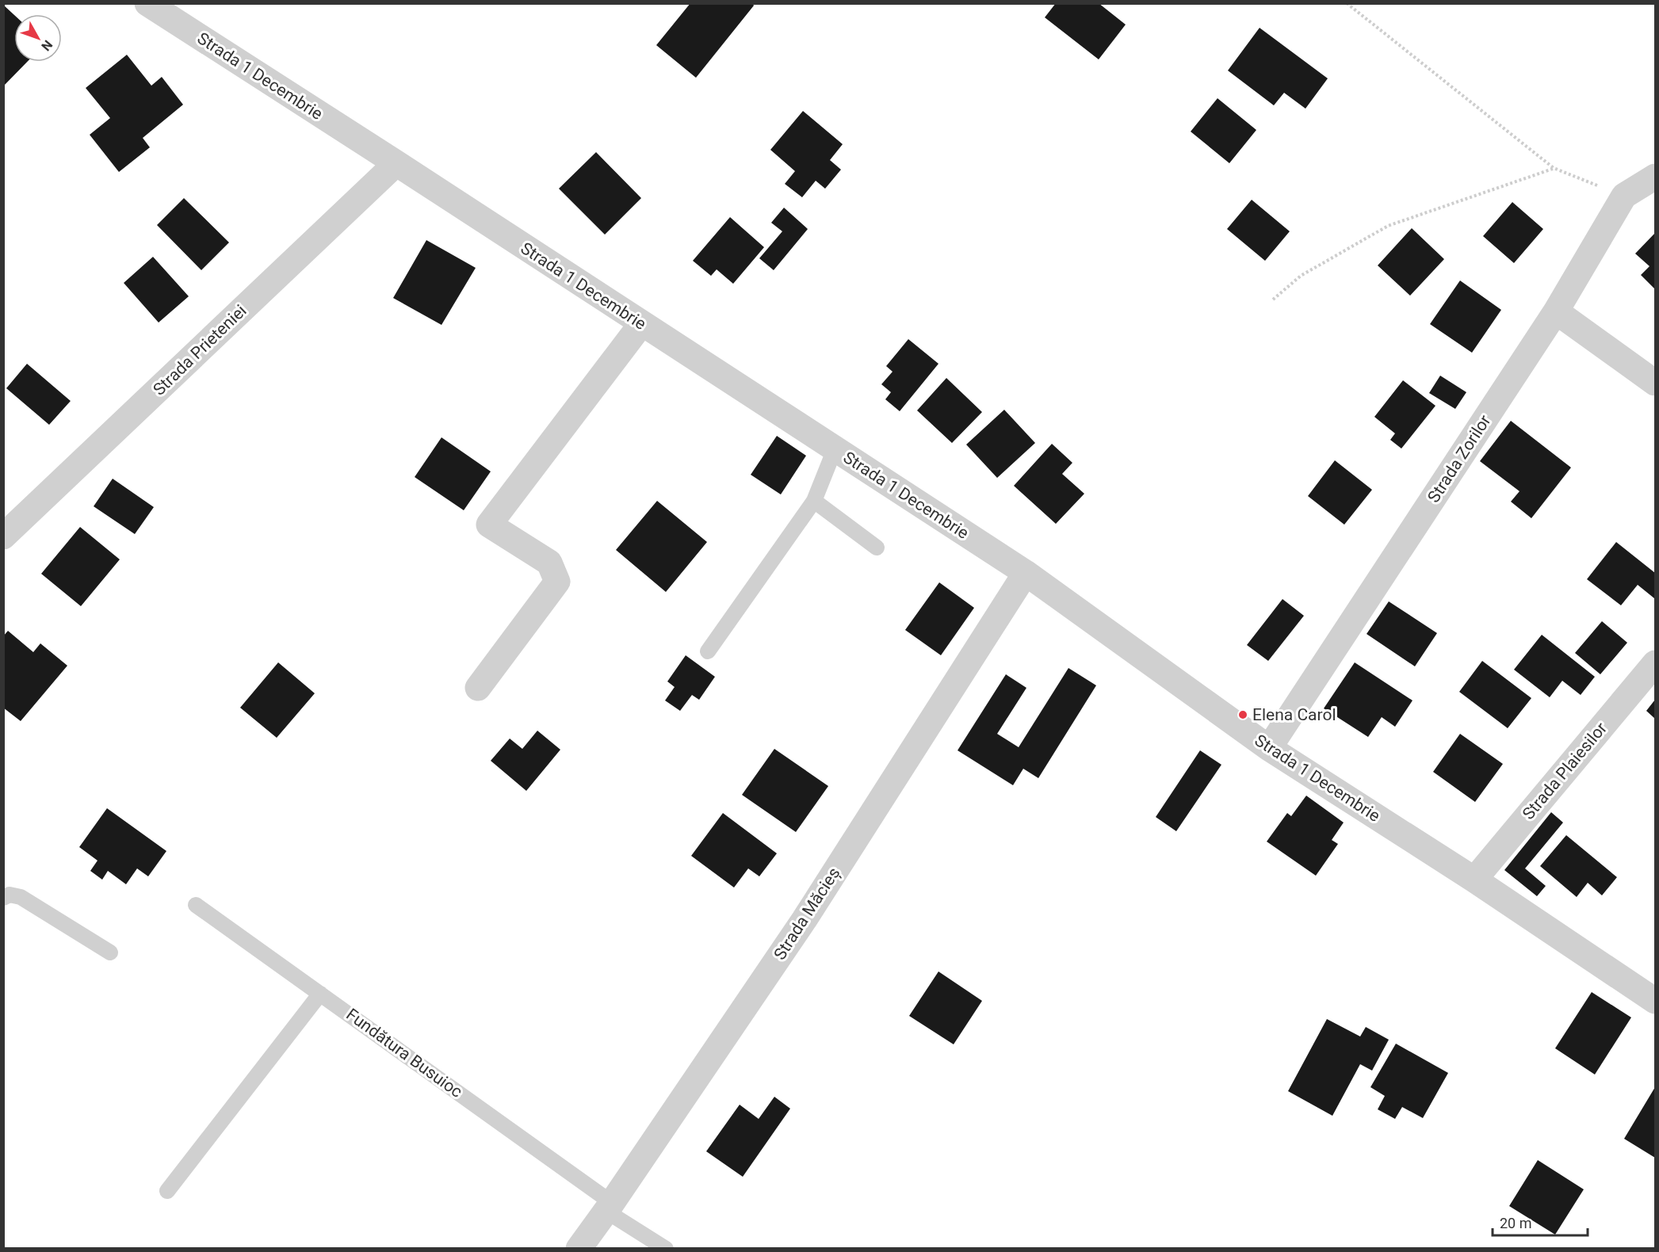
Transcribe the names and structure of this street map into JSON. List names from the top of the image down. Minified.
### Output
{"streets":{"street":["Strada 1 Decembrie","Strada Prieteniei","Strada Zorilor","Strada Plaiesilor","Strada Măcieș"],"lane":["Fundătura Busuioc"]},"crossings":[["Strada 1 Decembrie","Strada Prieteniei"],["Strada 1 Decembrie","Strada Zorilor"],["Strada 1 Decembrie","Strada Plaiesilor"],["Strada 1 Decembrie","Strada Măcieș"],["Strada Măcieș","Fundătura Busuioc"]],"places":["Elena Carol"],"scale_bar":"20 m","north":"bottom right"}
